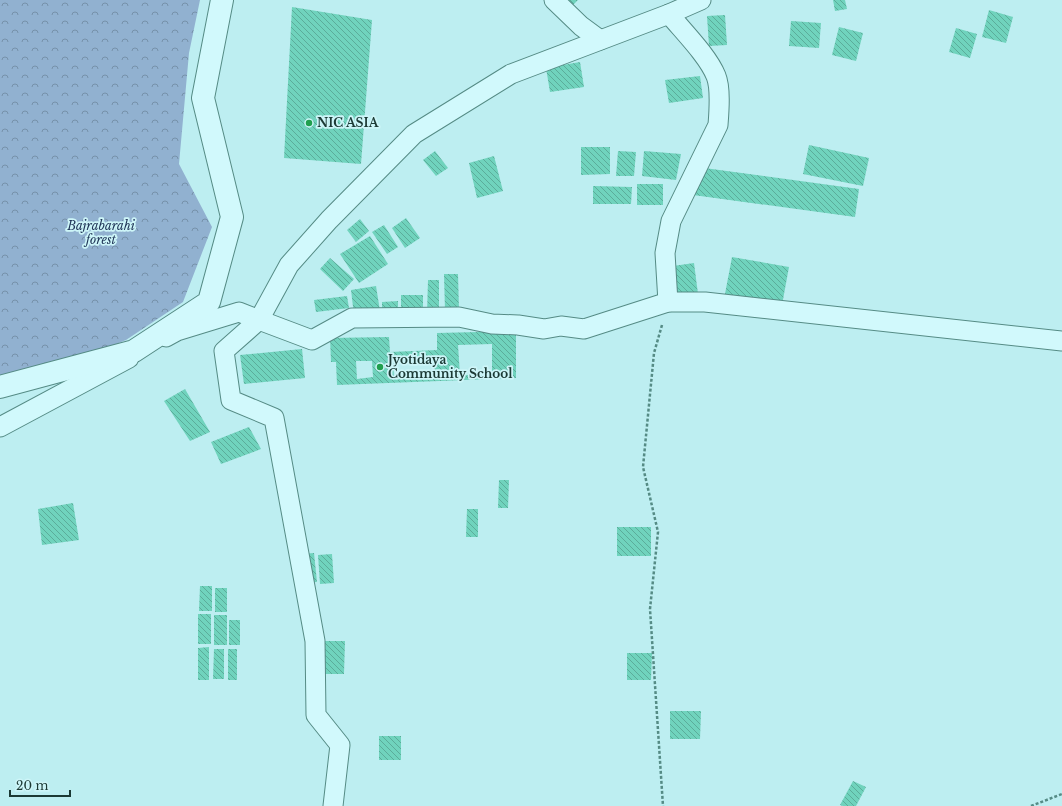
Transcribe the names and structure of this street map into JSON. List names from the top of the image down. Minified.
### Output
{"parks":["Bajrabarahi forest"],"places":["NIC ASIA","Jyotidaya Community School"],"scale_bar":"20 m"}
